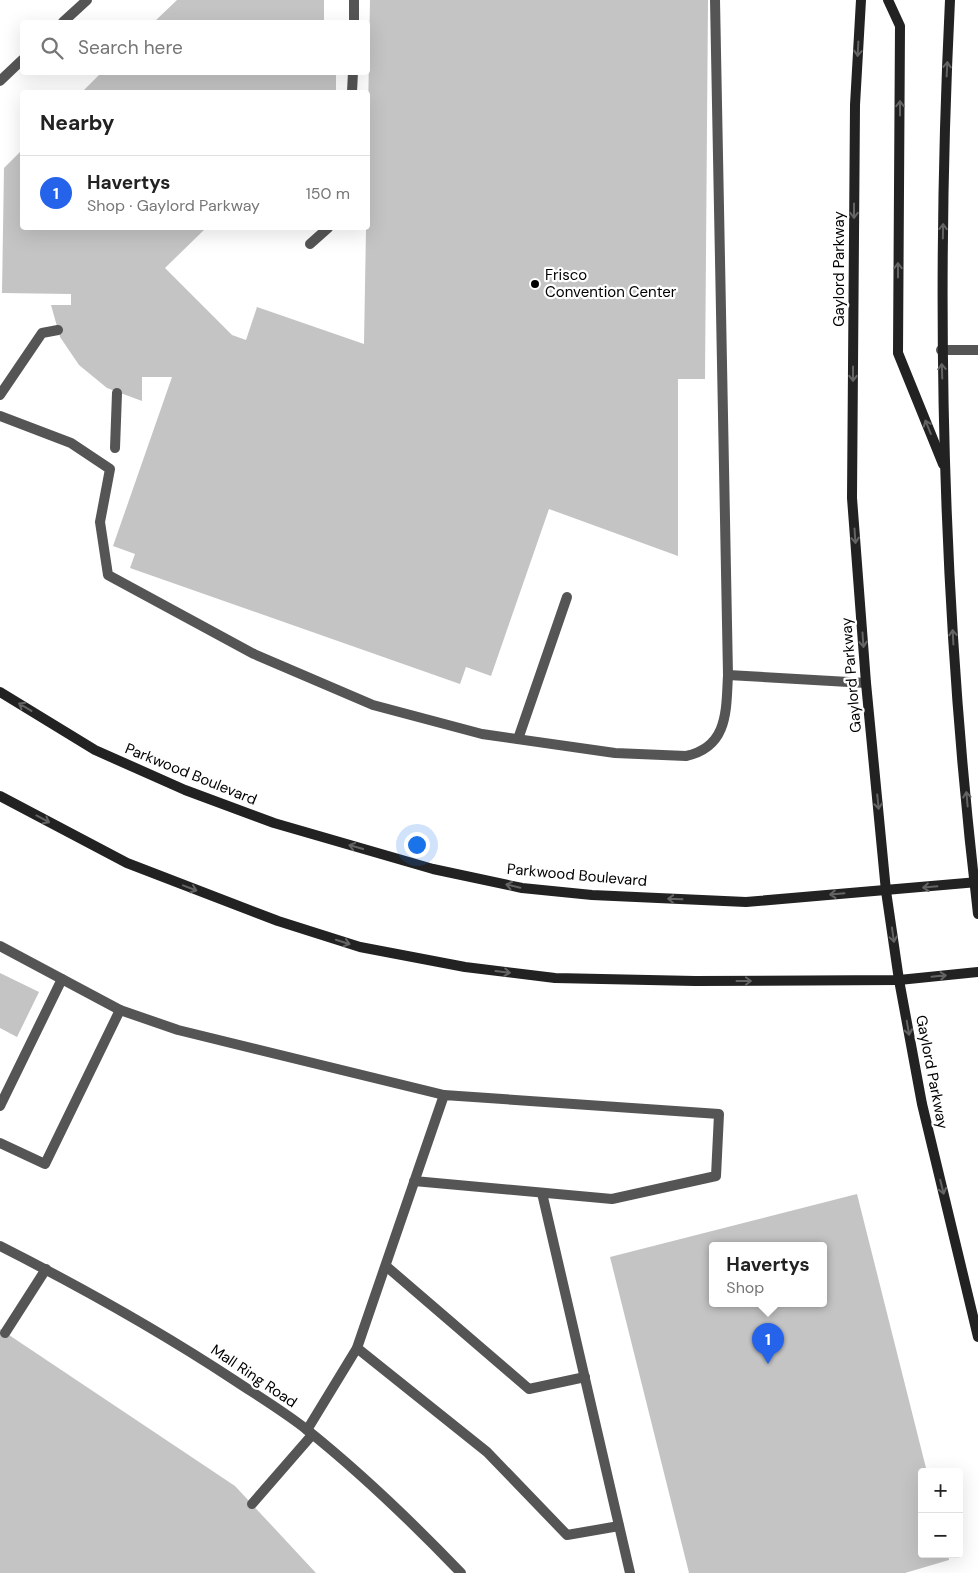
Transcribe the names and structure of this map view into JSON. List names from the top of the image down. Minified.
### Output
{"streets":{"street":["Gaylord Parkway","Parkwood Boulevard","Mall Ring Road"]},"crossings":[["Gaylord Parkway","Parkwood Boulevard"]],"places":["Frisco Convention Center"],"page":{"search":"Search here","heading":"Nearby","list":[{"mark":"1","name":"Havertys","note":"Shop · Gaylord Parkway","value":"150 m"}],"popup":["Havertys","Shop"],"pins":"1","map_buttons":["+","−"]}}
